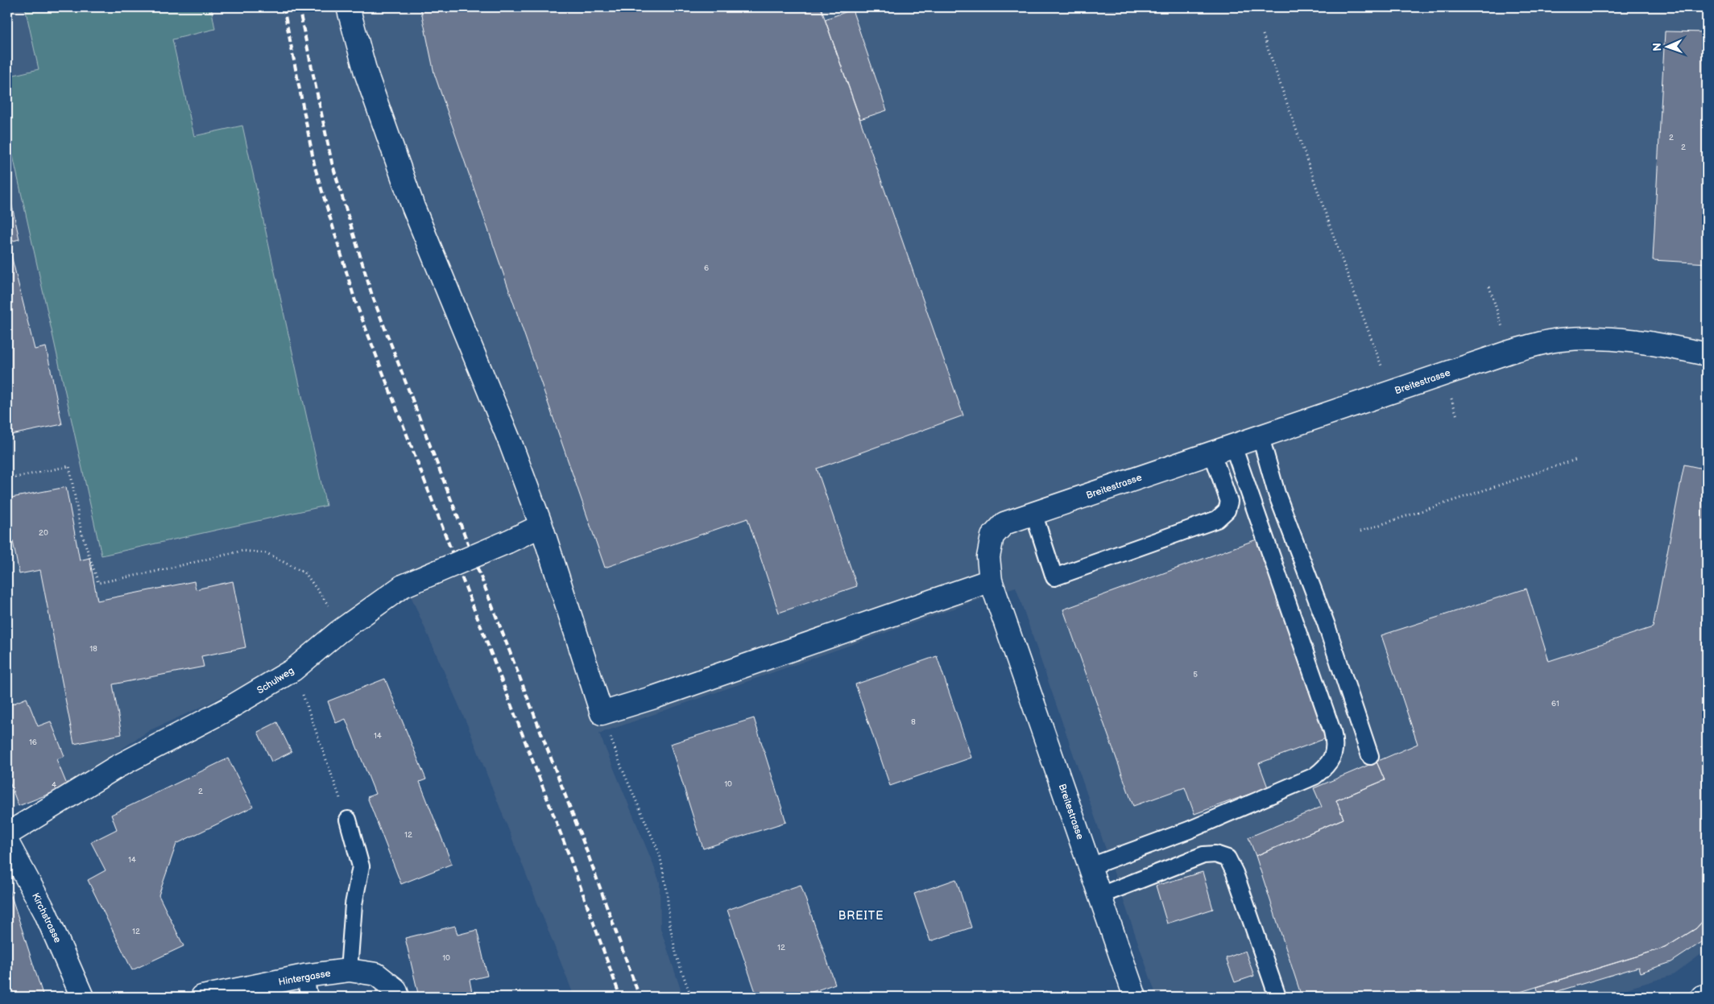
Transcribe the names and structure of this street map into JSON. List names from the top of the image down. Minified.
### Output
{"streets":{"street":["Breitestrasse","Schulweg","Kirchstrasse","Hintergasse"]},"districts":["BREITE"],"house_numbers":["2","2","6","20","18","5","61","8","14","16","10","4","2","12","14","12","12","10"],"north":"left"}
